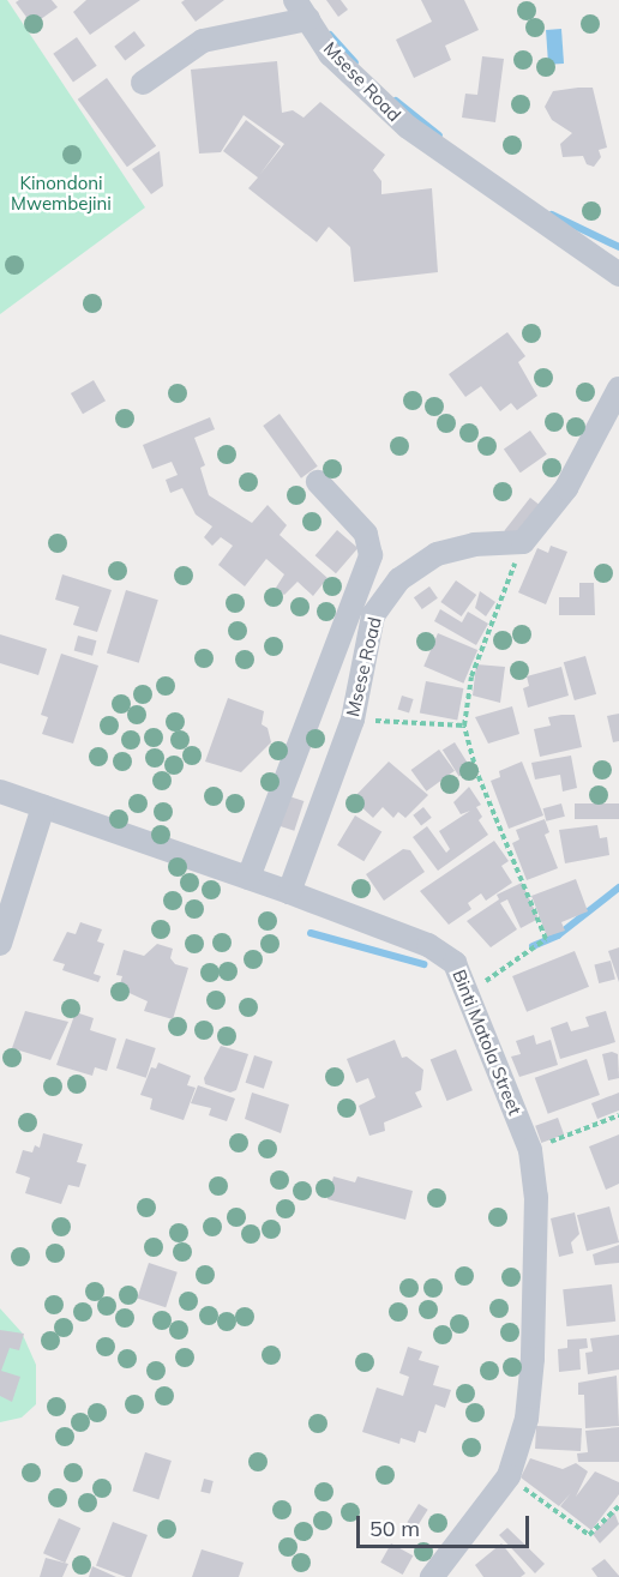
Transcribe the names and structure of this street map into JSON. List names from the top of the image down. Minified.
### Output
{"streets":{"street":["Msese Road","Binti Matola Street"]},"crossings":[["Msese Road","Binti Matola Street"]],"parks":["Kinondoni Mwembejini"],"scale_bar":"50 m"}
